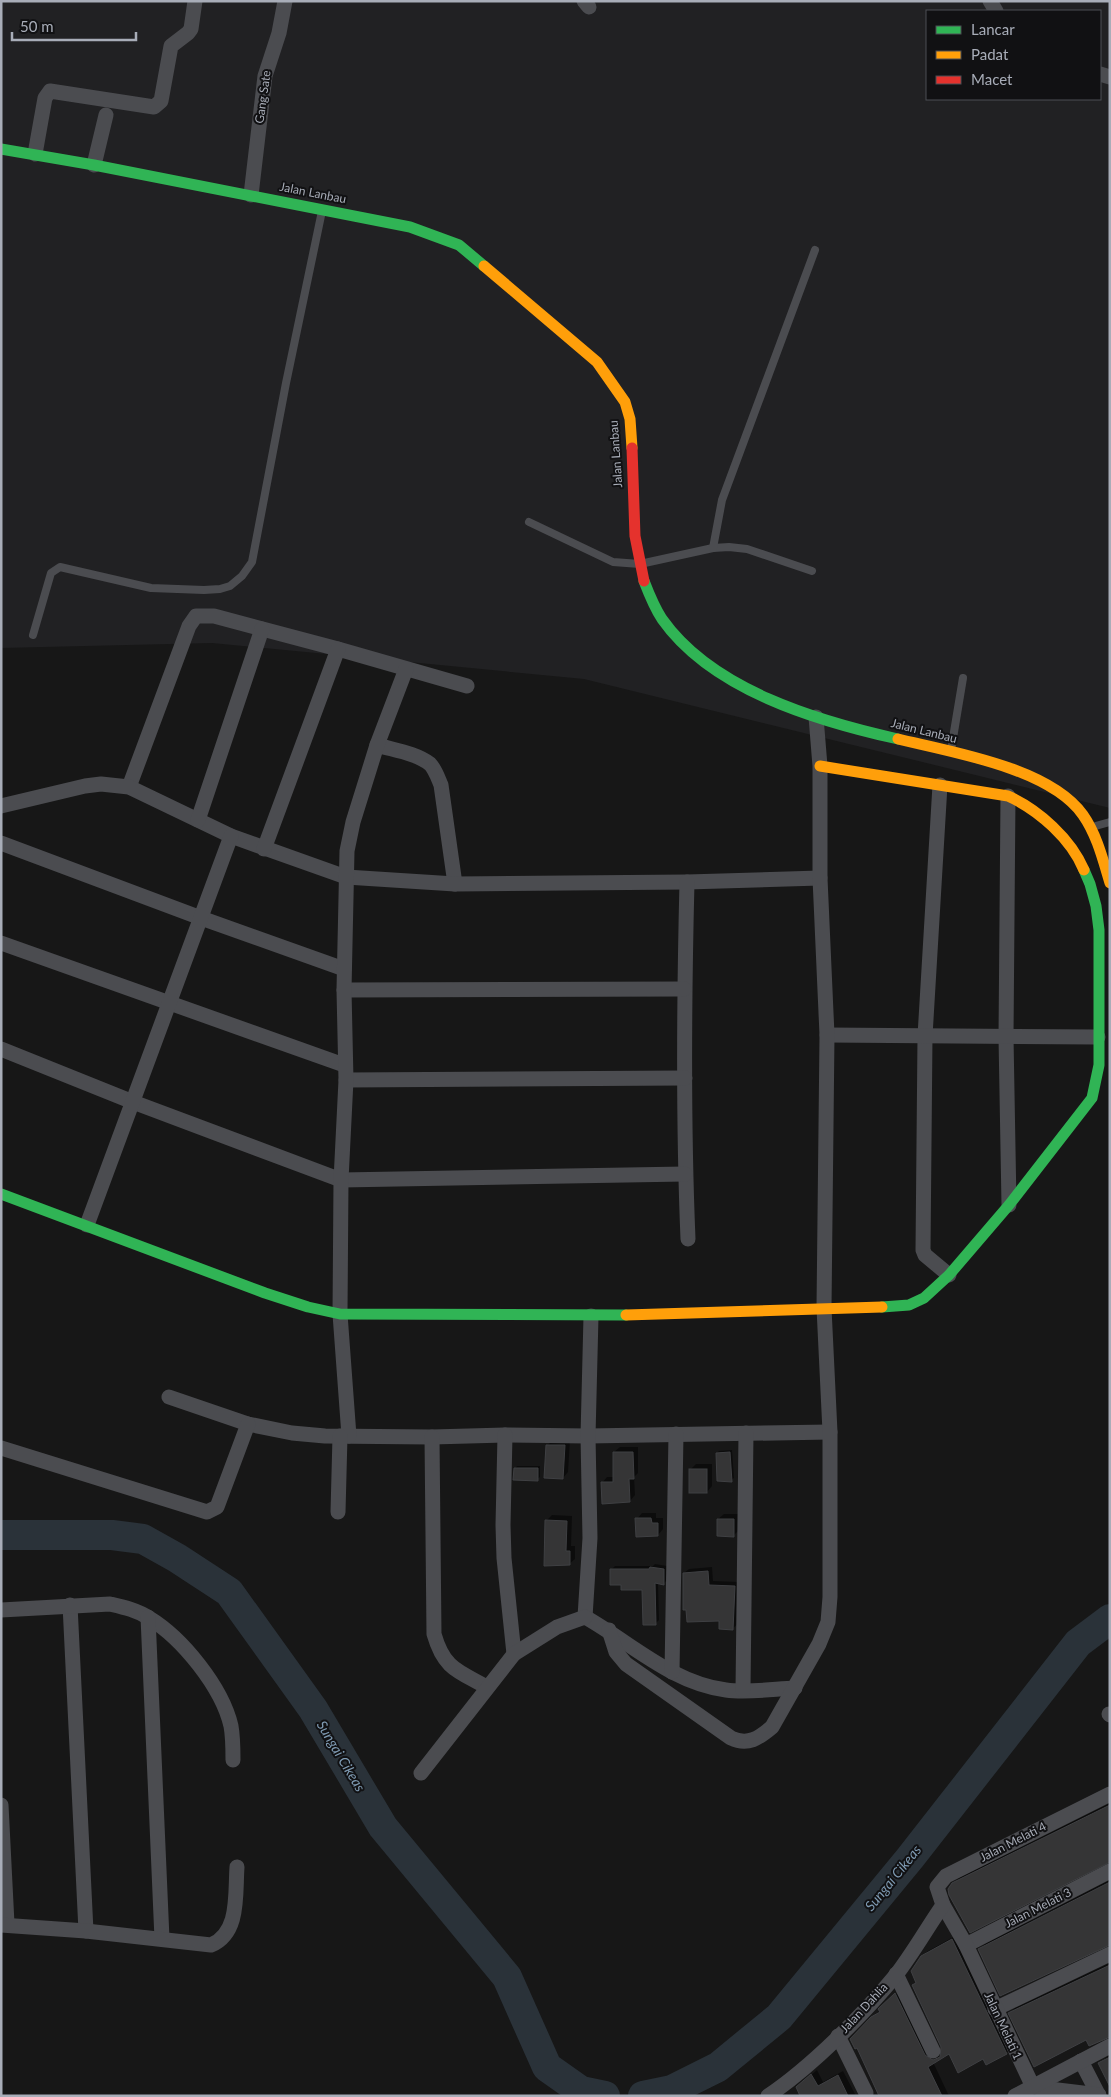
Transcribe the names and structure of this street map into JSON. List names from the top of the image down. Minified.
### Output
{"streets":{"street":["Gang Sate","Jalan Lanbau","Jalan Melati 4","Jalan Melati 3","Jalan Dahlia","Jalan Melati 1"]},"crossings":[["Gang Sate","Jalan Lanbau"],["Jalan Melati 4","Jalan Dahlia"],["Jalan Melati 4","Jalan Melati 1"],["Jalan Melati 3","Jalan Melati 1"],["Jalan Dahlia","Jalan Melati 1"]],"water":["Sungai Cikeas"],"legend":["Lancar","Padat","Macet"],"scale_bar":"50 m"}
